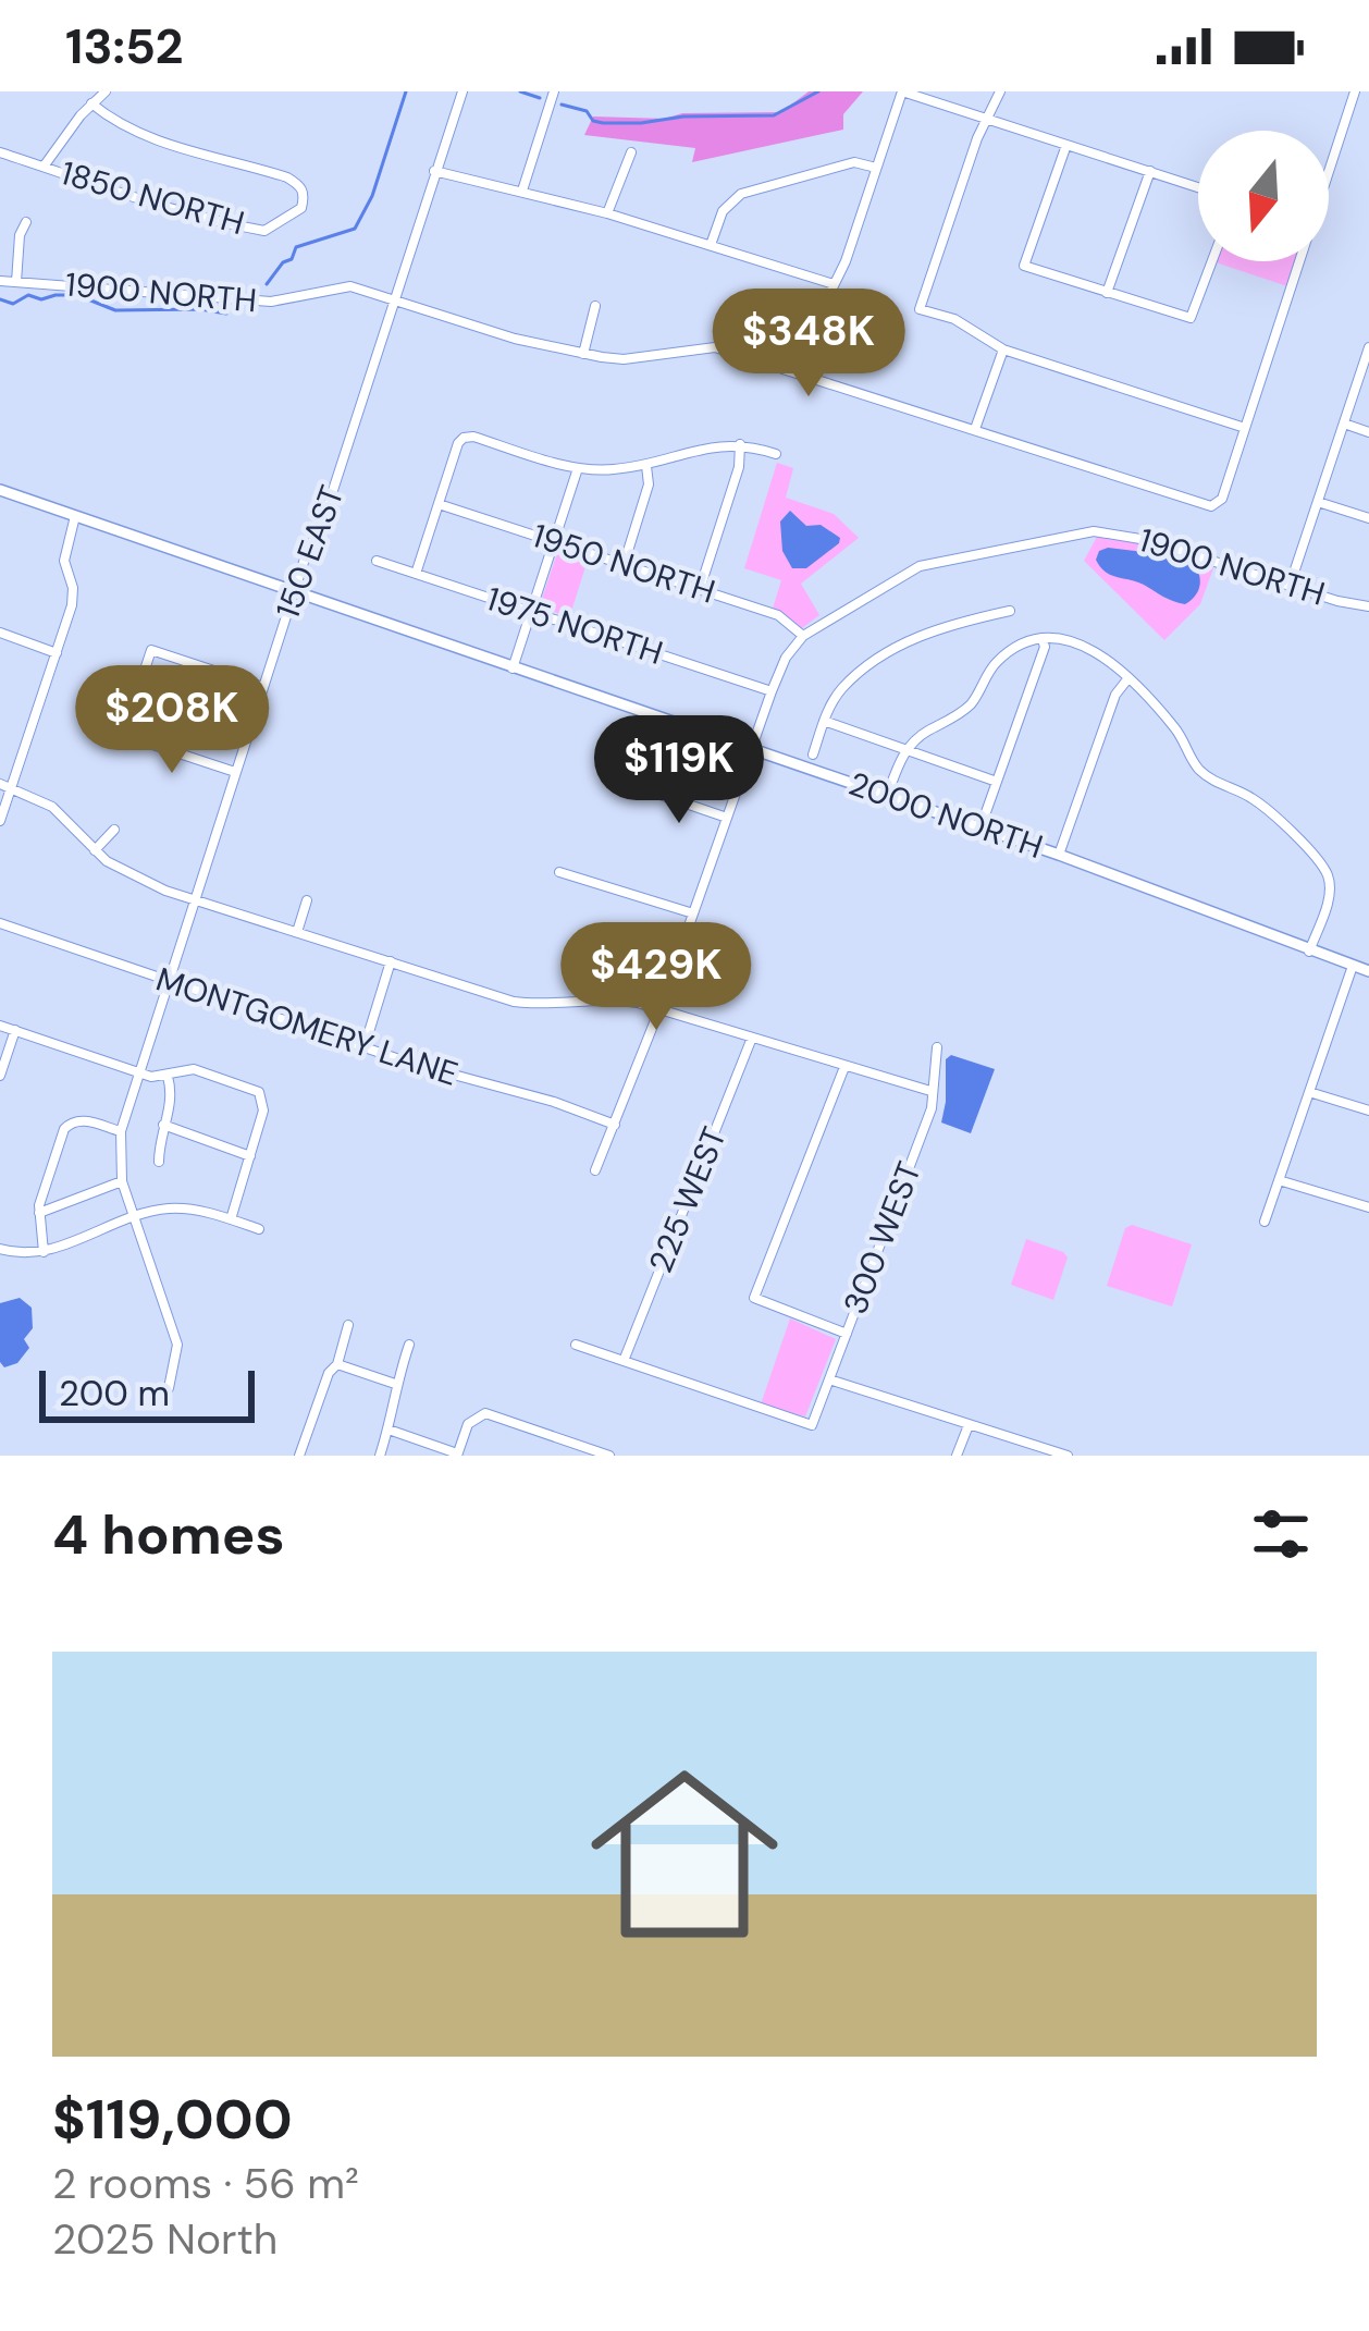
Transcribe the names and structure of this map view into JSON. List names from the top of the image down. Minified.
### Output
{"streets":{"street":["1850 NORTH","1900 NORTH","150 EAST","1950 NORTH","1975 NORTH","2000 NORTH","MONTGOMERY LANE","225 WEST","300 WEST"]},"crossings":[["1900 NORTH","150 EAST"],["1900 NORTH","1950 NORTH"],["150 EAST","2000 NORTH"],["150 EAST","MONTGOMERY LANE"],["225 WEST","300 WEST"]],"scale_bar":"200 m","north":"bottom","page":{"status":"13:52","price":["$348K","$208K","$119K","$429K"],"scale":"200 m","heading":"4 homes","list":[{"name":"$119,000","note":"2 rooms · 56 m² · 2025 North"}]}}
